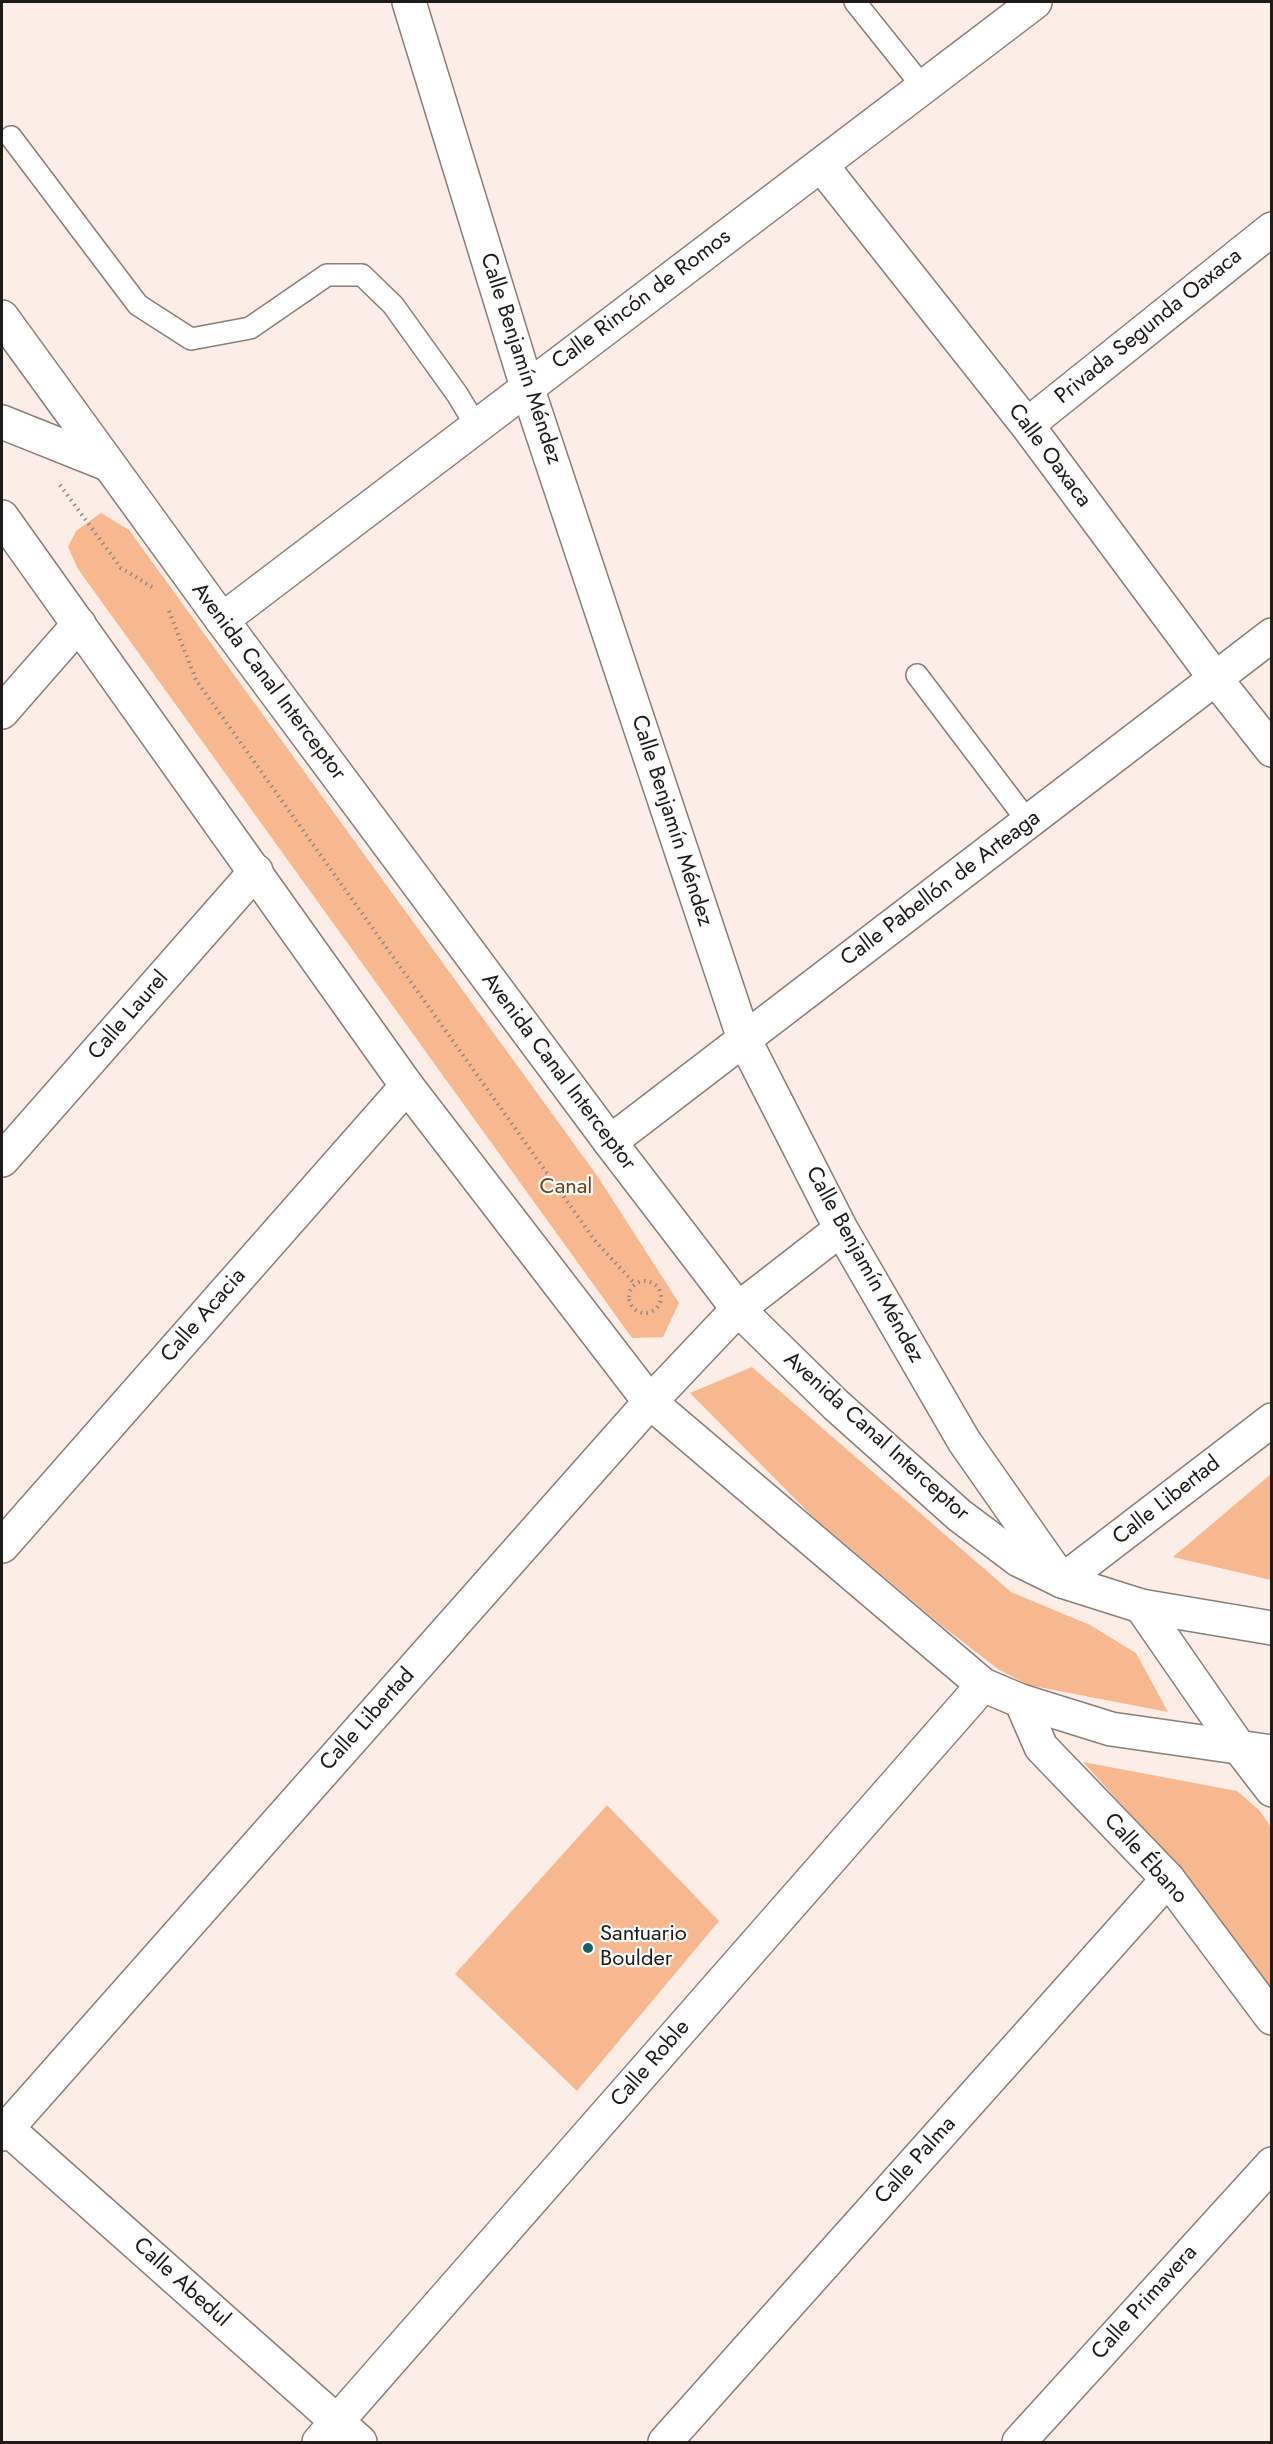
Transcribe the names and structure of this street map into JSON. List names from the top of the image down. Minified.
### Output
{"streets":{"street":["Calle Rincón de Romos","Privada Segunda Oaxaca","Calle Benjamín Méndez","Calle Oaxaca","Avenida Canal Interceptor","Calle Pabellón de Arteaga","Calle Laurel","Calle Acacia","Calle Libertad","Calle Ébano","Calle Roble","Calle Palma","Calle Abedul","Calle Primavera"]},"crossings":[["Calle Rincón de Romos","Calle Benjamín Méndez"],["Calle Rincón de Romos","Calle Oaxaca"],["Calle Rincón de Romos","Avenida Canal Interceptor"],["Privada Segunda Oaxaca","Calle Oaxaca"],["Calle Benjamín Méndez","Avenida Canal Interceptor"],["Calle Benjamín Méndez","Calle Pabellón de Arteaga"],["Calle Benjamín Méndez","Calle Libertad"],["Calle Oaxaca","Calle Pabellón de Arteaga"],["Avenida Canal Interceptor","Calle Pabellón de Arteaga"],["Avenida Canal Interceptor","Calle Libertad"],["Calle Libertad","Calle Abedul"],["Calle Ébano","Calle Palma"],["Calle Roble","Calle Abedul"]],"parks":["Canal"],"places":["Santuario Boulder"]}
